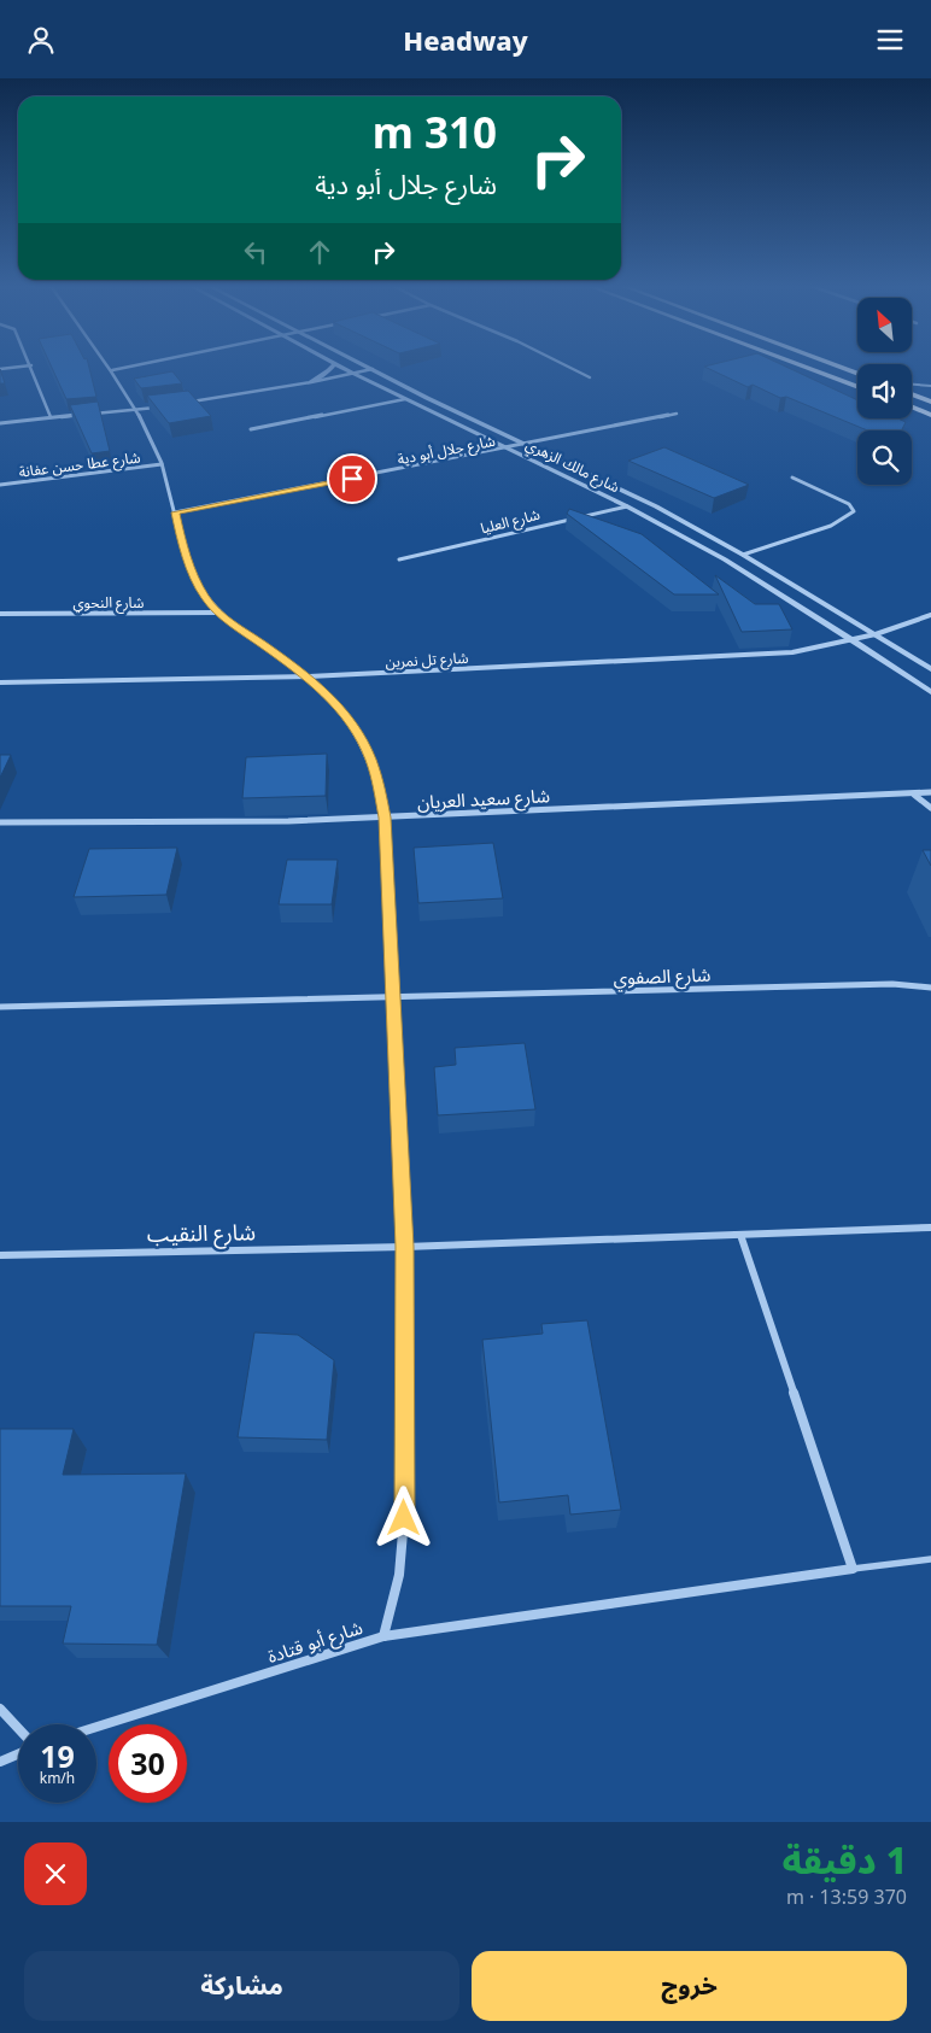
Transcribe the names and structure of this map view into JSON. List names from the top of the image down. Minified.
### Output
{"streets":{"street":["شارع جلال أبو دية","شارع عطا حسن عفانة","شارع مالك الزهري","شارع العليا","شارع النحوي","شارع تل نمرين","شارع سعيد العريان","شارع الصفوي","شارع النقيب","شارع أبو قتادة"]},"crossings":[["شارع جلال أبو دية","شارع مالك الزهري"],["شارع جلال أبو دية","شارع أبو قتادة"],["شارع عطا حسن عفانة","شارع أبو قتادة"],["شارع مالك الزهري","شارع العليا"],["شارع مالك الزهري","شارع تل نمرين"],["شارع النحوي","شارع أبو قتادة"],["شارع تل نمرين","شارع أبو قتادة"],["شارع سعيد العريان","شارع أبو قتادة"],["شارع الصفوي","شارع أبو قتادة"],["شارع النقيب","شارع أبو قتادة"]],"north":"top left","page":{"header":"Headway","turn":["310 m","شارع جلال أبو دية"],"speed":"19 km/h","limit":"30","heading":["1 دقيقة","370 m · 13:59"],"buttons":["خروج","مشاركة"]}}
